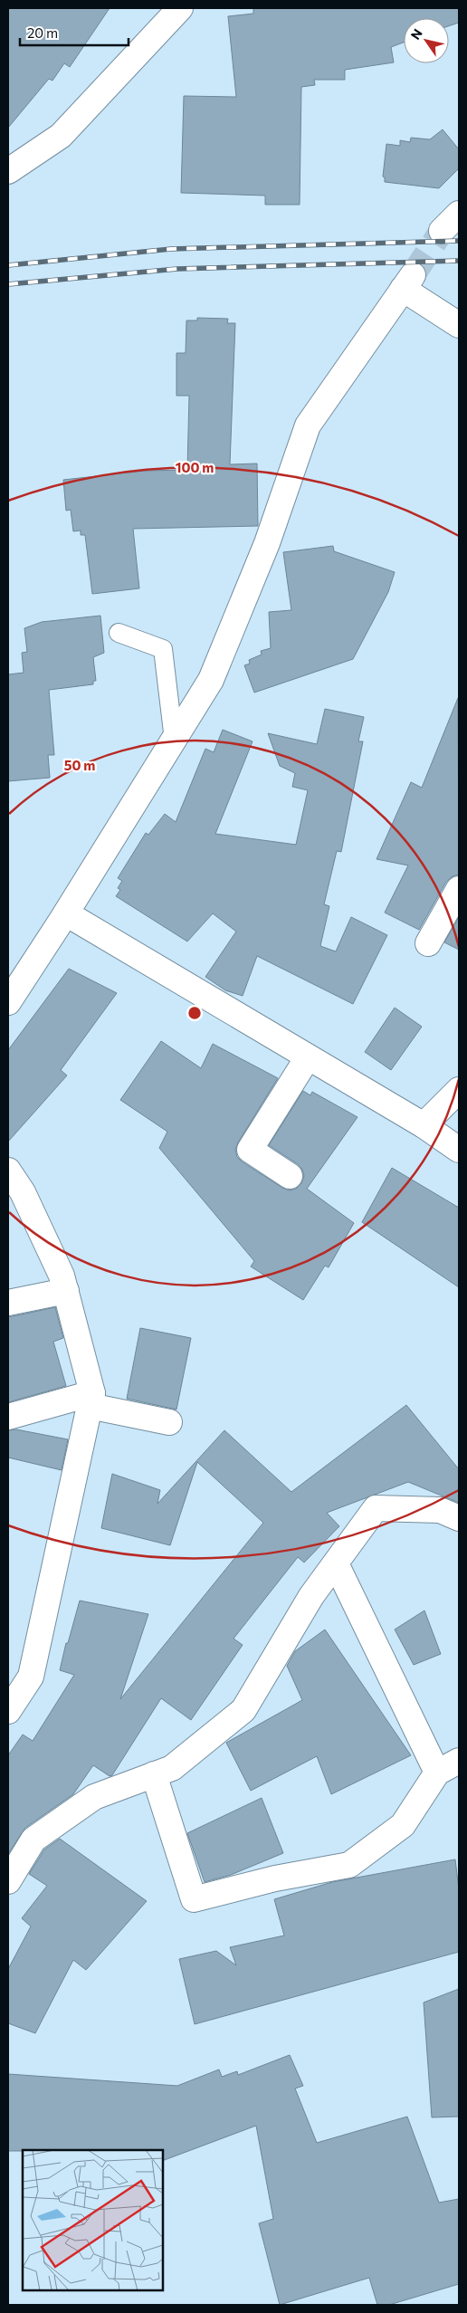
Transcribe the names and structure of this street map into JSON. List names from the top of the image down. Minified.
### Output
{"scale_bar":"20 m","north":"top left","rings":["100 m","50 m"]}
